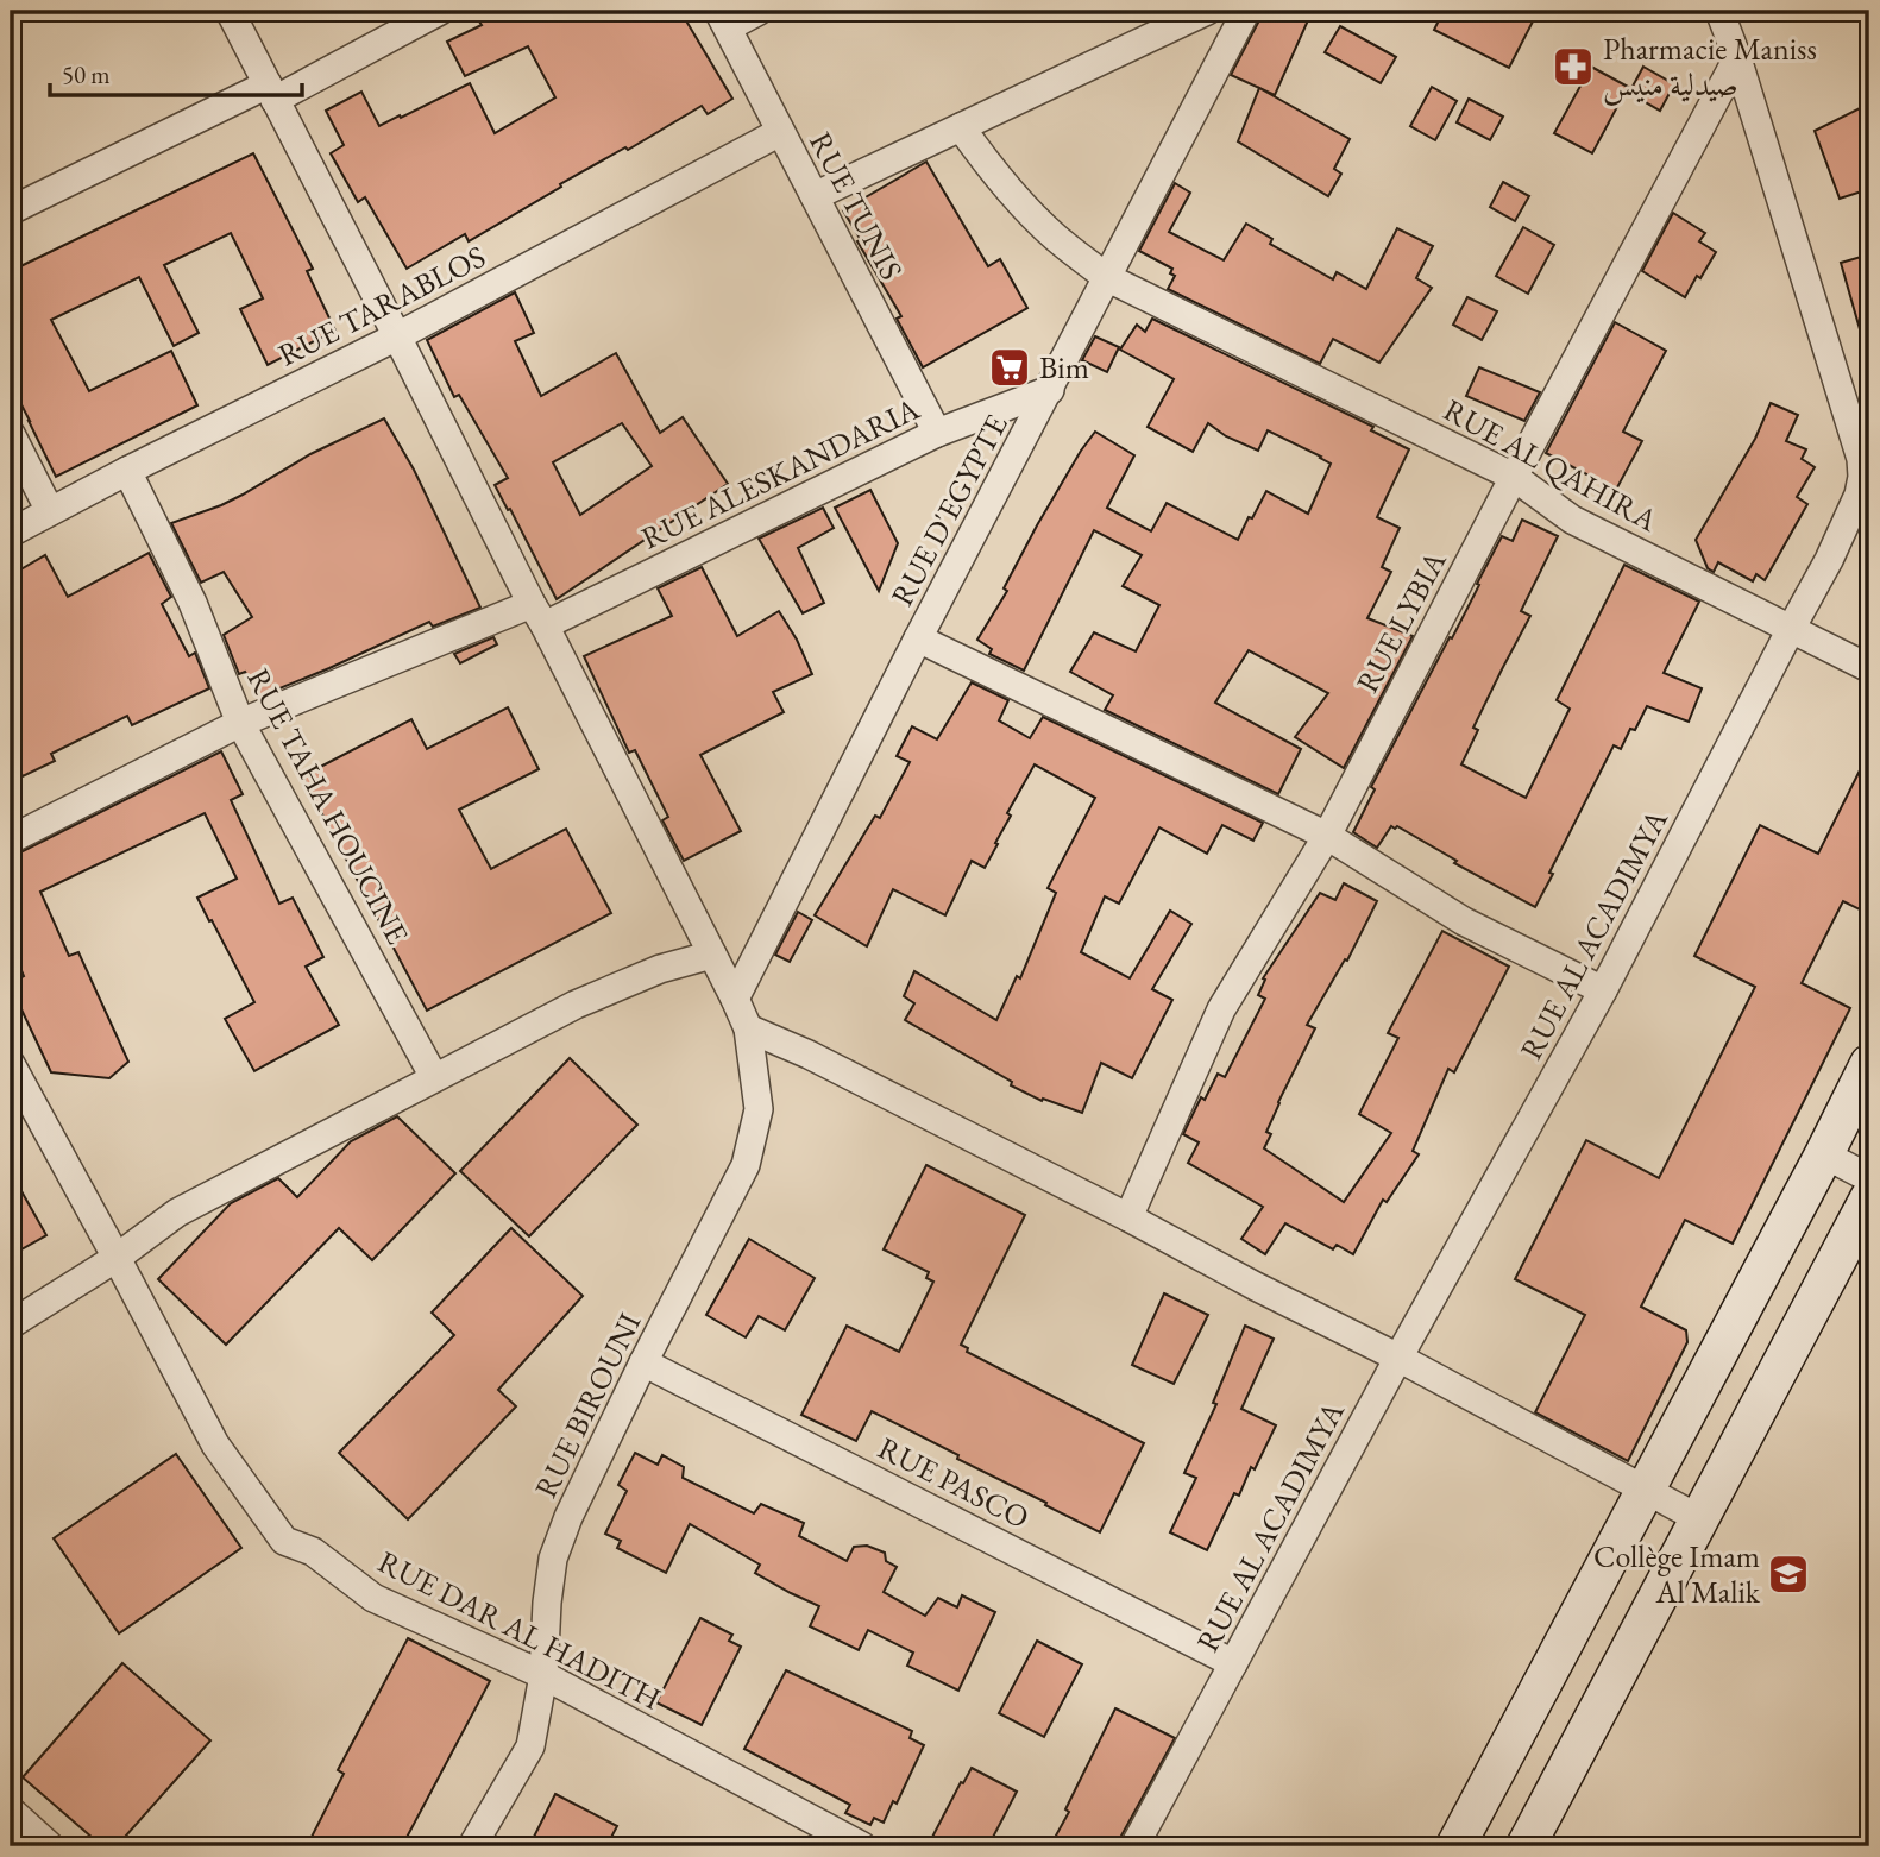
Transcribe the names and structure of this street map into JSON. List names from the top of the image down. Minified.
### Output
{"streets":{"street":["RUE TUNIS","RUE TARABLOS","RUE AL QAHIRA","RUE ALESKANDARIA","RUE D'EGYPTE","RUE LYBIA","RUE TAHA HOUCINE","RUE AL ACADIMYA","RUE BIROUNI","RUE PASCO","RUE DAR AL HADITH"]},"crossings":[["RUE TUNIS","RUE TARABLOS"],["RUE TUNIS","RUE ALESKANDARIA"],["RUE TARABLOS","RUE TAHA HOUCINE"],["RUE TARABLOS","RUE BIROUNI"],["RUE AL QAHIRA","RUE D'EGYPTE"],["RUE AL QAHIRA","RUE LYBIA"],["RUE AL QAHIRA","RUE AL ACADIMYA"],["RUE ALESKANDARIA","RUE D'EGYPTE"],["RUE ALESKANDARIA","RUE TAHA HOUCINE"],["RUE ALESKANDARIA","RUE BIROUNI"],["RUE D'EGYPTE","RUE BIROUNI"],["RUE LYBIA","RUE AL ACADIMYA"],["RUE AL ACADIMYA","RUE PASCO"],["RUE BIROUNI","RUE PASCO"],["RUE BIROUNI","RUE DAR AL HADITH"]],"places":{"pharmacy":["Pharmacie Maniss صيدلية منيس"],"supermarket":["Bim"],"school or university":["Collège Imam Al Malik"]},"scale_bar":"50 m"}
